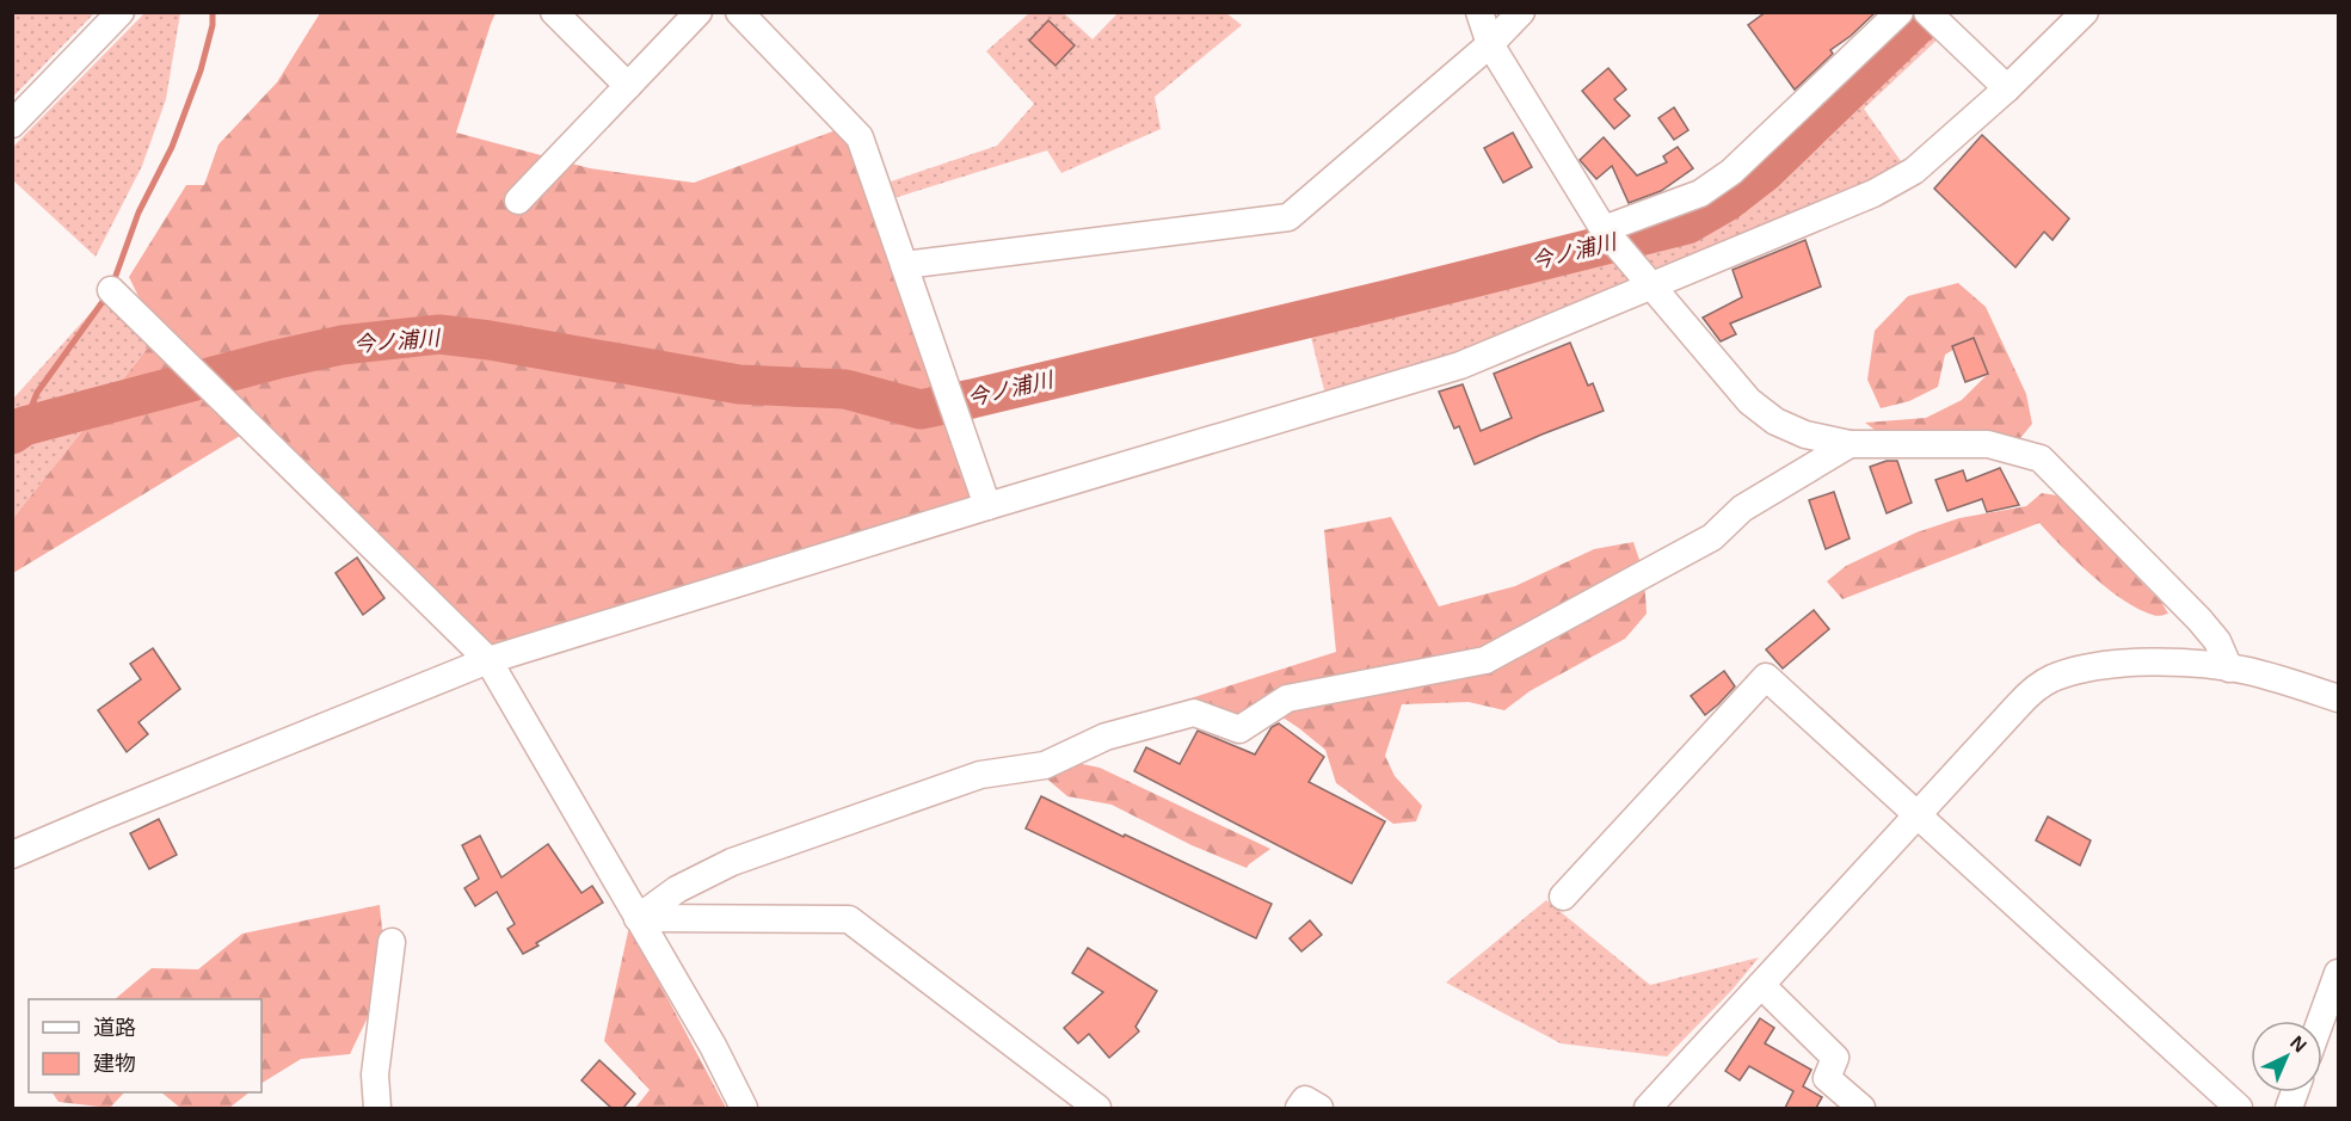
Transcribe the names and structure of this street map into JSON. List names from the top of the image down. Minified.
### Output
{"water":["今ノ浦川"],"legend":["道路","建物"],"north":"top right"}
